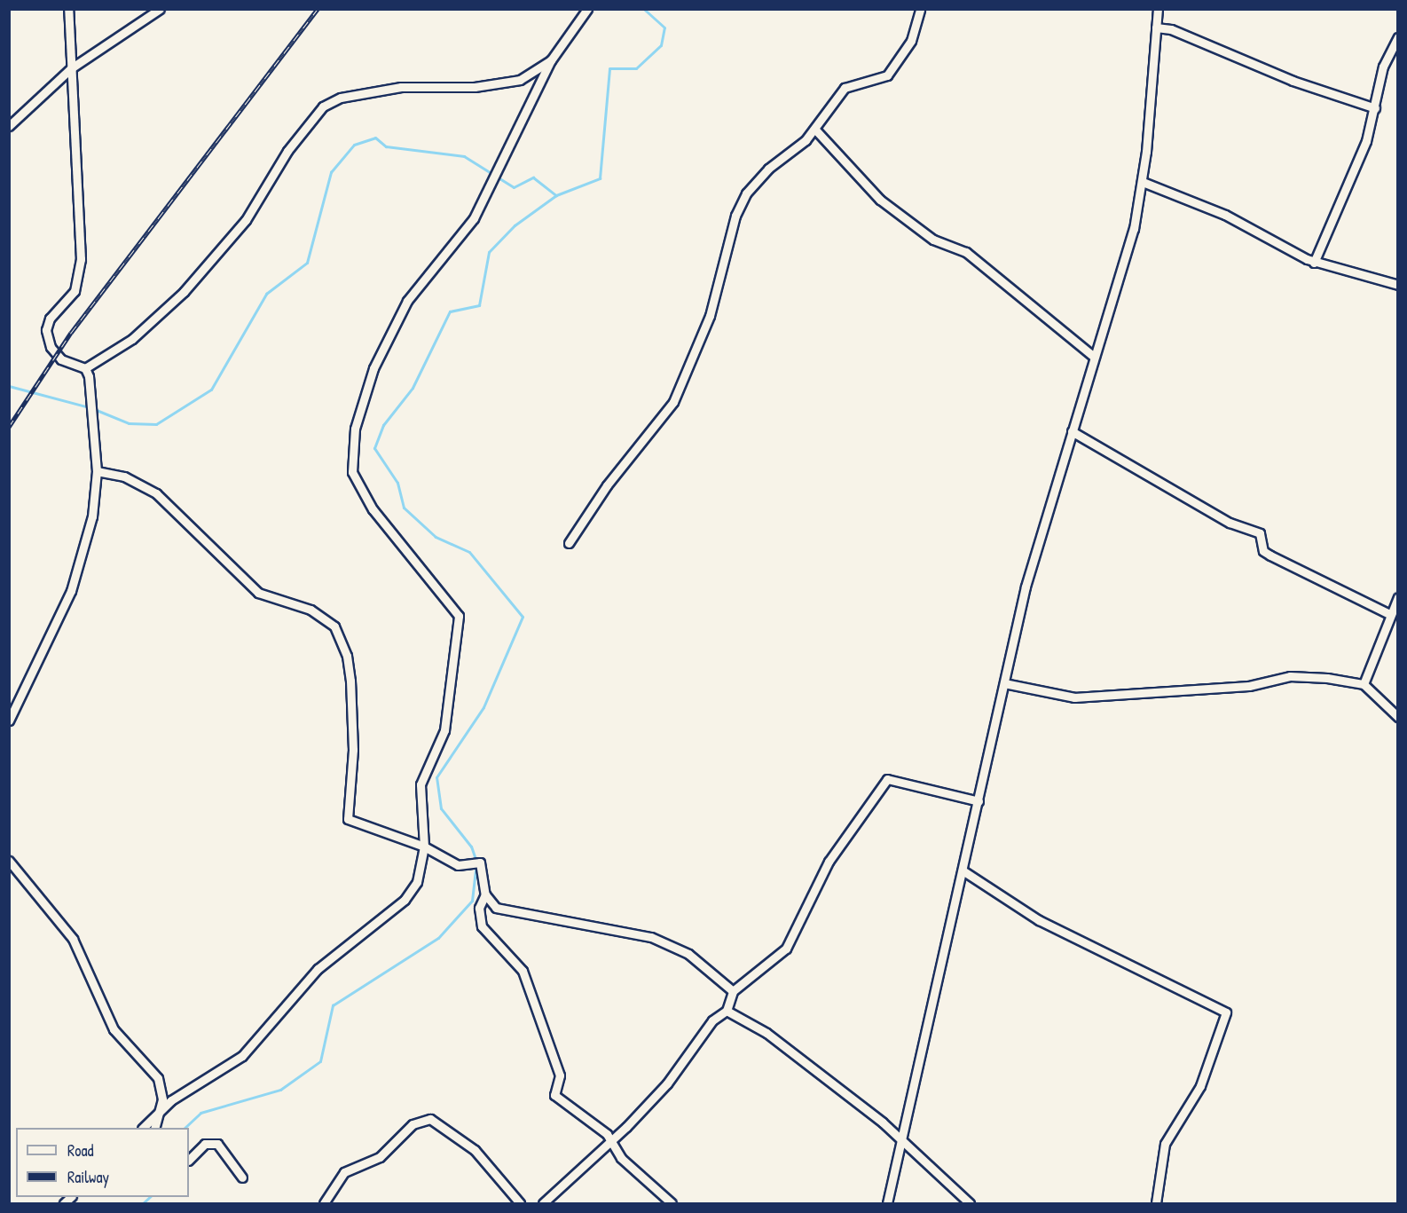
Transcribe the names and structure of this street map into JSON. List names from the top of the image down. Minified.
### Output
{"legend":["Road","Railway"]}
